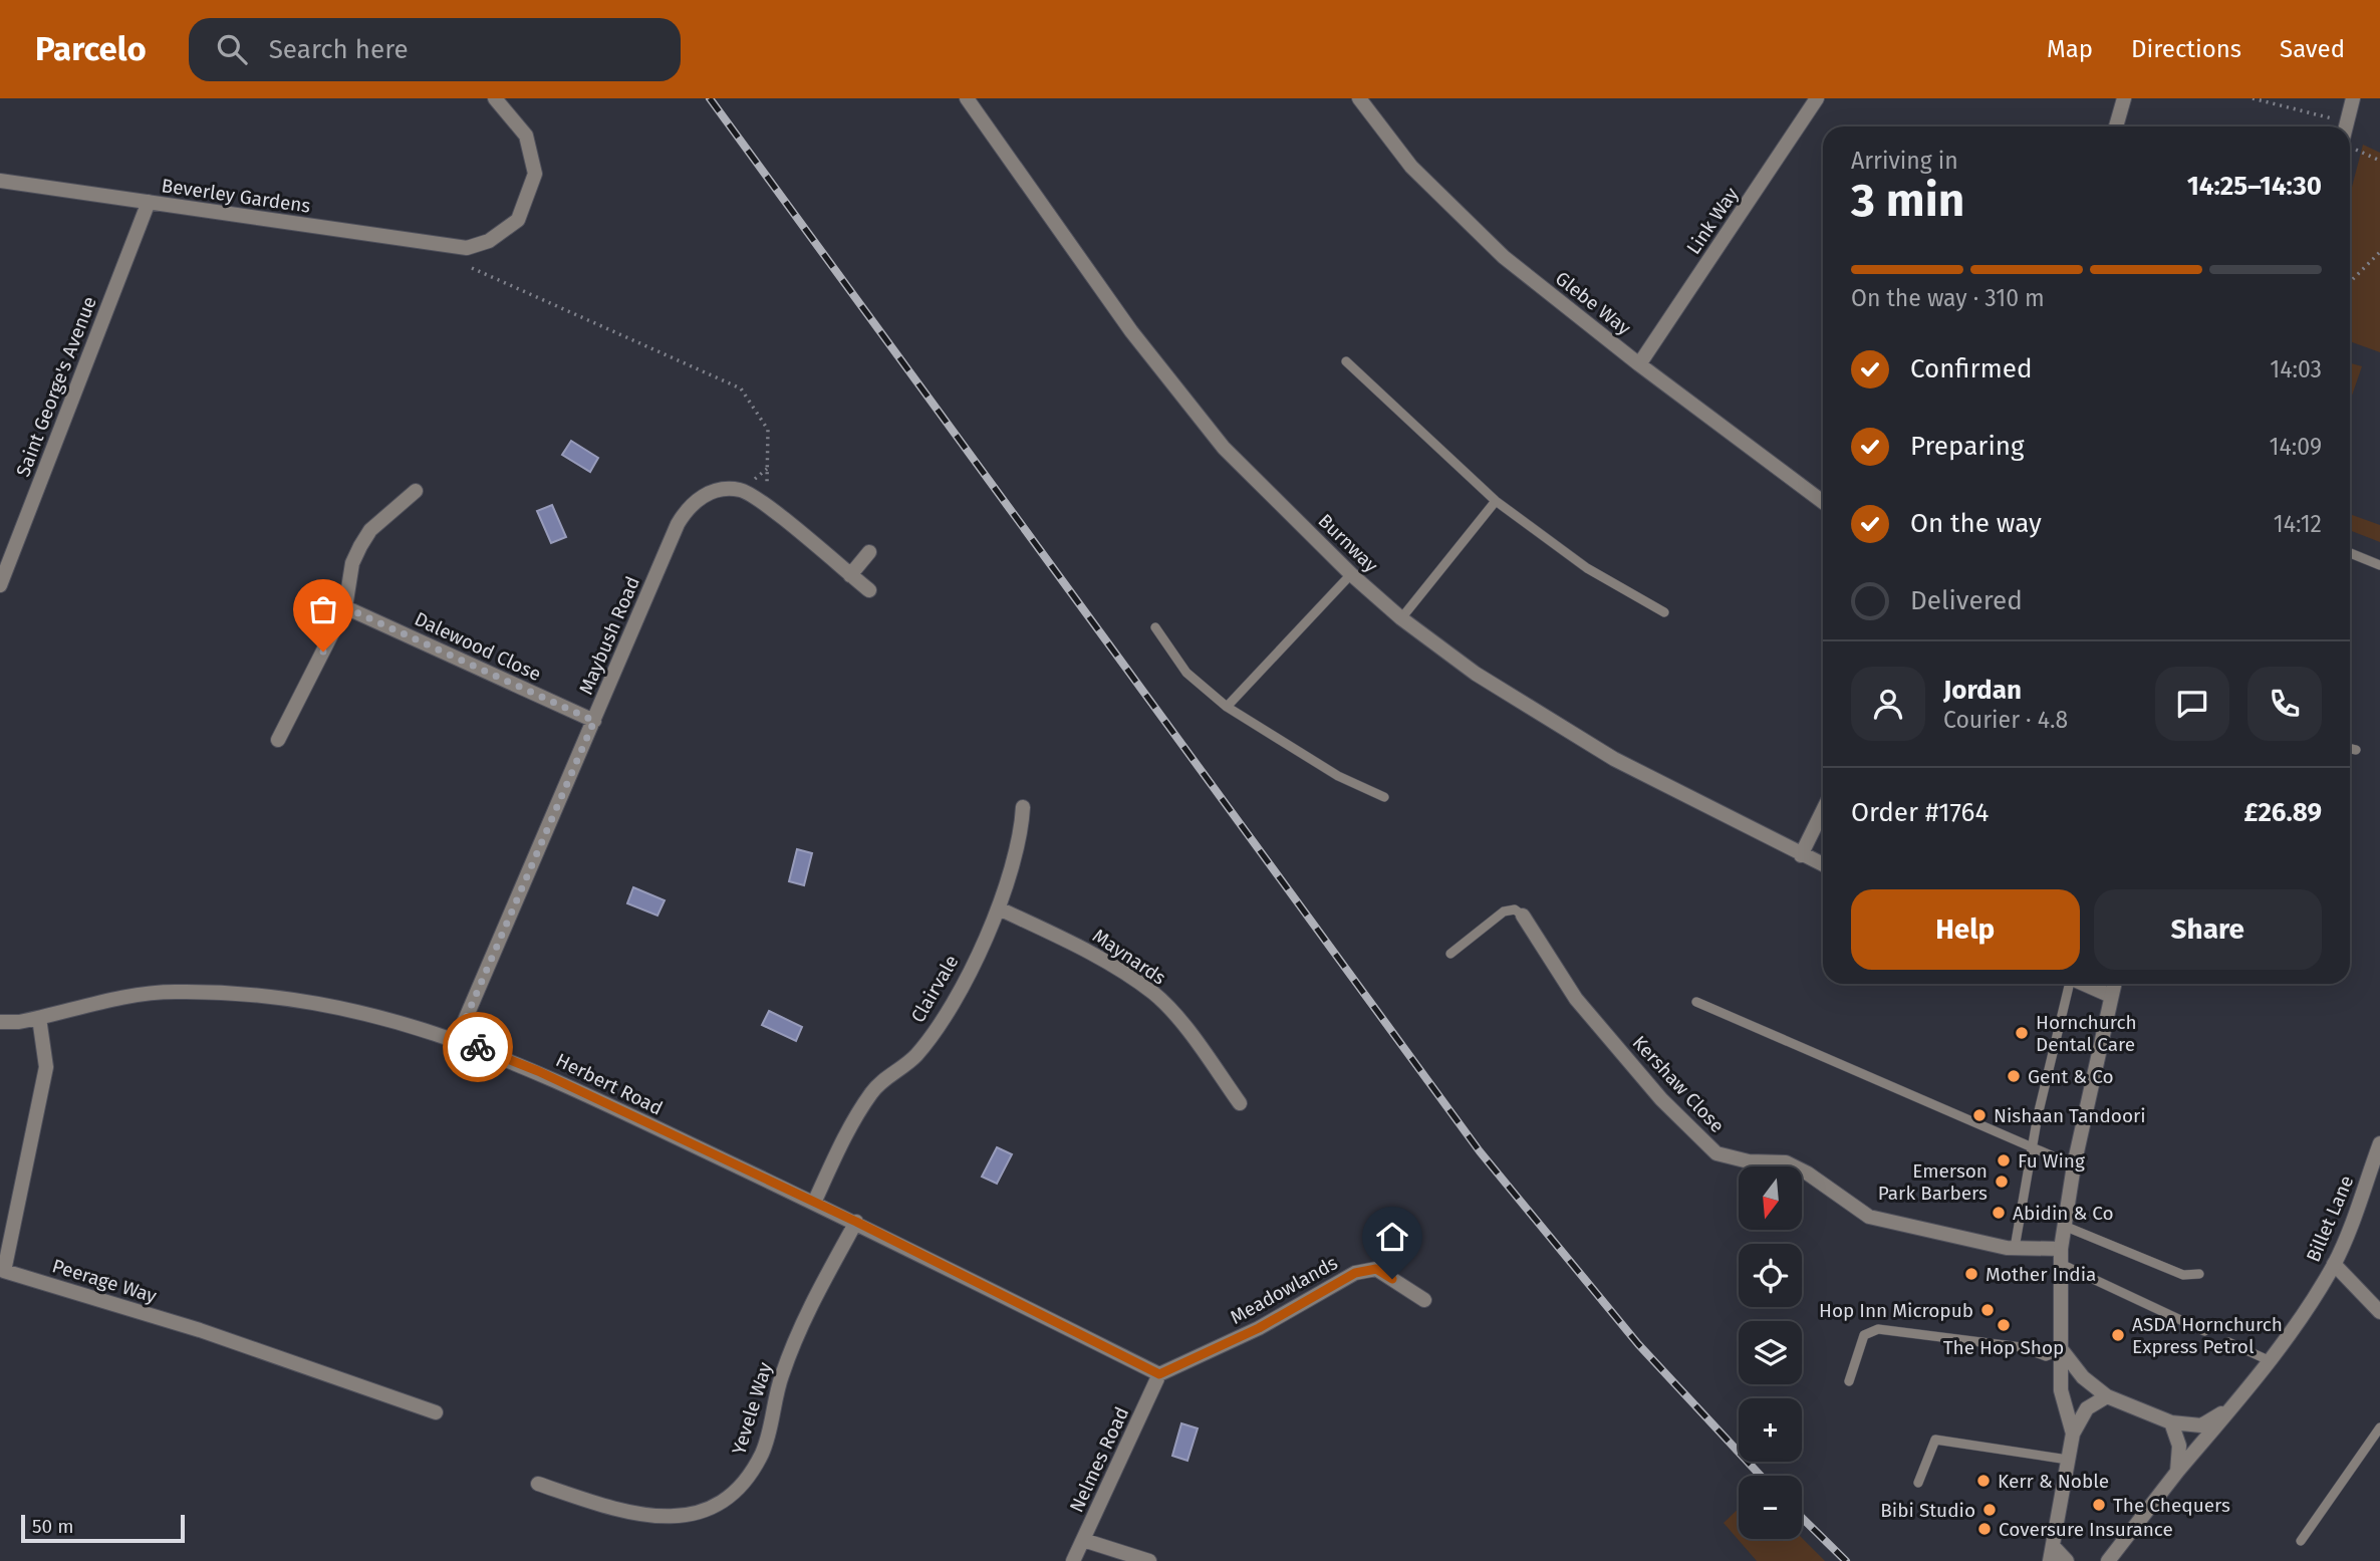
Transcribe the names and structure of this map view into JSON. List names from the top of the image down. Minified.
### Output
{"streets":{"street":["Beverley Gardens","Link Way","Glebe Way","Saint George's Avenue","Burnway","Maybush Road","Dalewood Close","Maynards","Clairvale","Herbert Road","Kershaw Close","Billet Lane","Peerage Way","Meadowlands","Yevele Way","Nelmes Road"]},"crossings":[["Beverley Gardens","Saint George's Avenue"],["Link Way","Glebe Way"],["Maybush Road","Dalewood Close"],["Maybush Road","Herbert Road"],["Maynards","Clairvale"],["Clairvale","Herbert Road"],["Herbert Road","Peerage Way"],["Herbert Road","Meadowlands"],["Herbert Road","Yevele Way"],["Herbert Road","Nelmes Road"],["Meadowlands","Nelmes Road"]],"places":["Hornchurch Dental Care","Gent & Co","Nishaan Tandoori","Fu Wing","Emerson Park Barbers","Abidin & Co","Mother India","Hop Inn Micropub","The Hop Shop","ASDA Hornchurch Express Petrol","Kerr & Noble","The Chequers","Bibi Studio","Coversure Insurance"],"scale_bar":"50 m","north":"bottom","page":{"header":"Parcelo","search":"Search here","nav":["Map","Directions","Saved"],"heading":["3 min","Arriving in","14:25–14:30"],"panel":["Jordan","Courier · 4.8","Order #1764","£26.89"],"bar":"On the way · 310 m","list":[["Confirmed","14:03"],["Preparing","14:09"],["On the way","14:12"],"Delivered"],"buttons":["Help","Share"],"map_buttons":["+","−"],"scale":"50 m"}}
